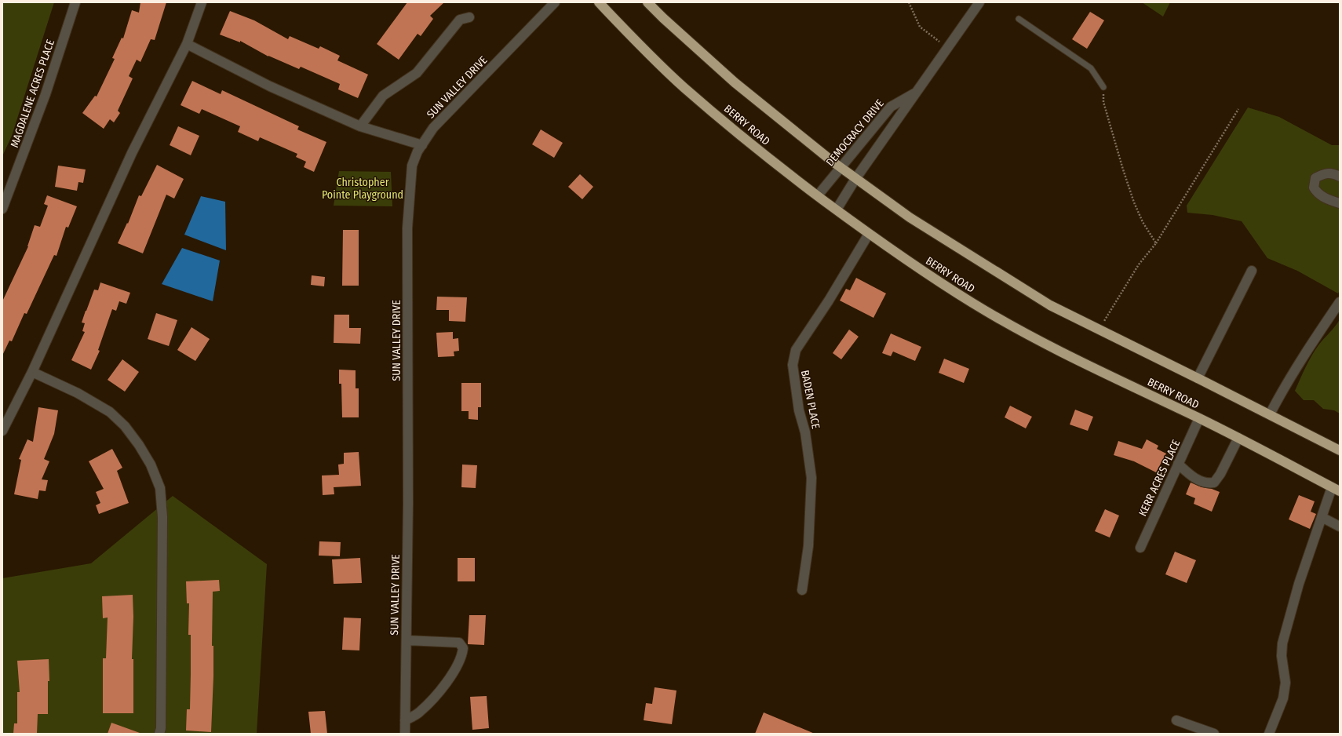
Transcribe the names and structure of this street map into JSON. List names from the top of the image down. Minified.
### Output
{"streets":{"highway":["BERRY ROAD"],"street":["SUN VALLEY DRIVE","MAGDALENE ACRES PLACE","DEMOCRACY DRIVE","BADEN PLACE","KERR ACRES PLACE"]},"crossings":[["BERRY ROAD","DEMOCRACY DRIVE"],["BERRY ROAD","BADEN PLACE"],["BERRY ROAD","KERR ACRES PLACE"]],"parks":["Christopher Pointe Playground"]}
